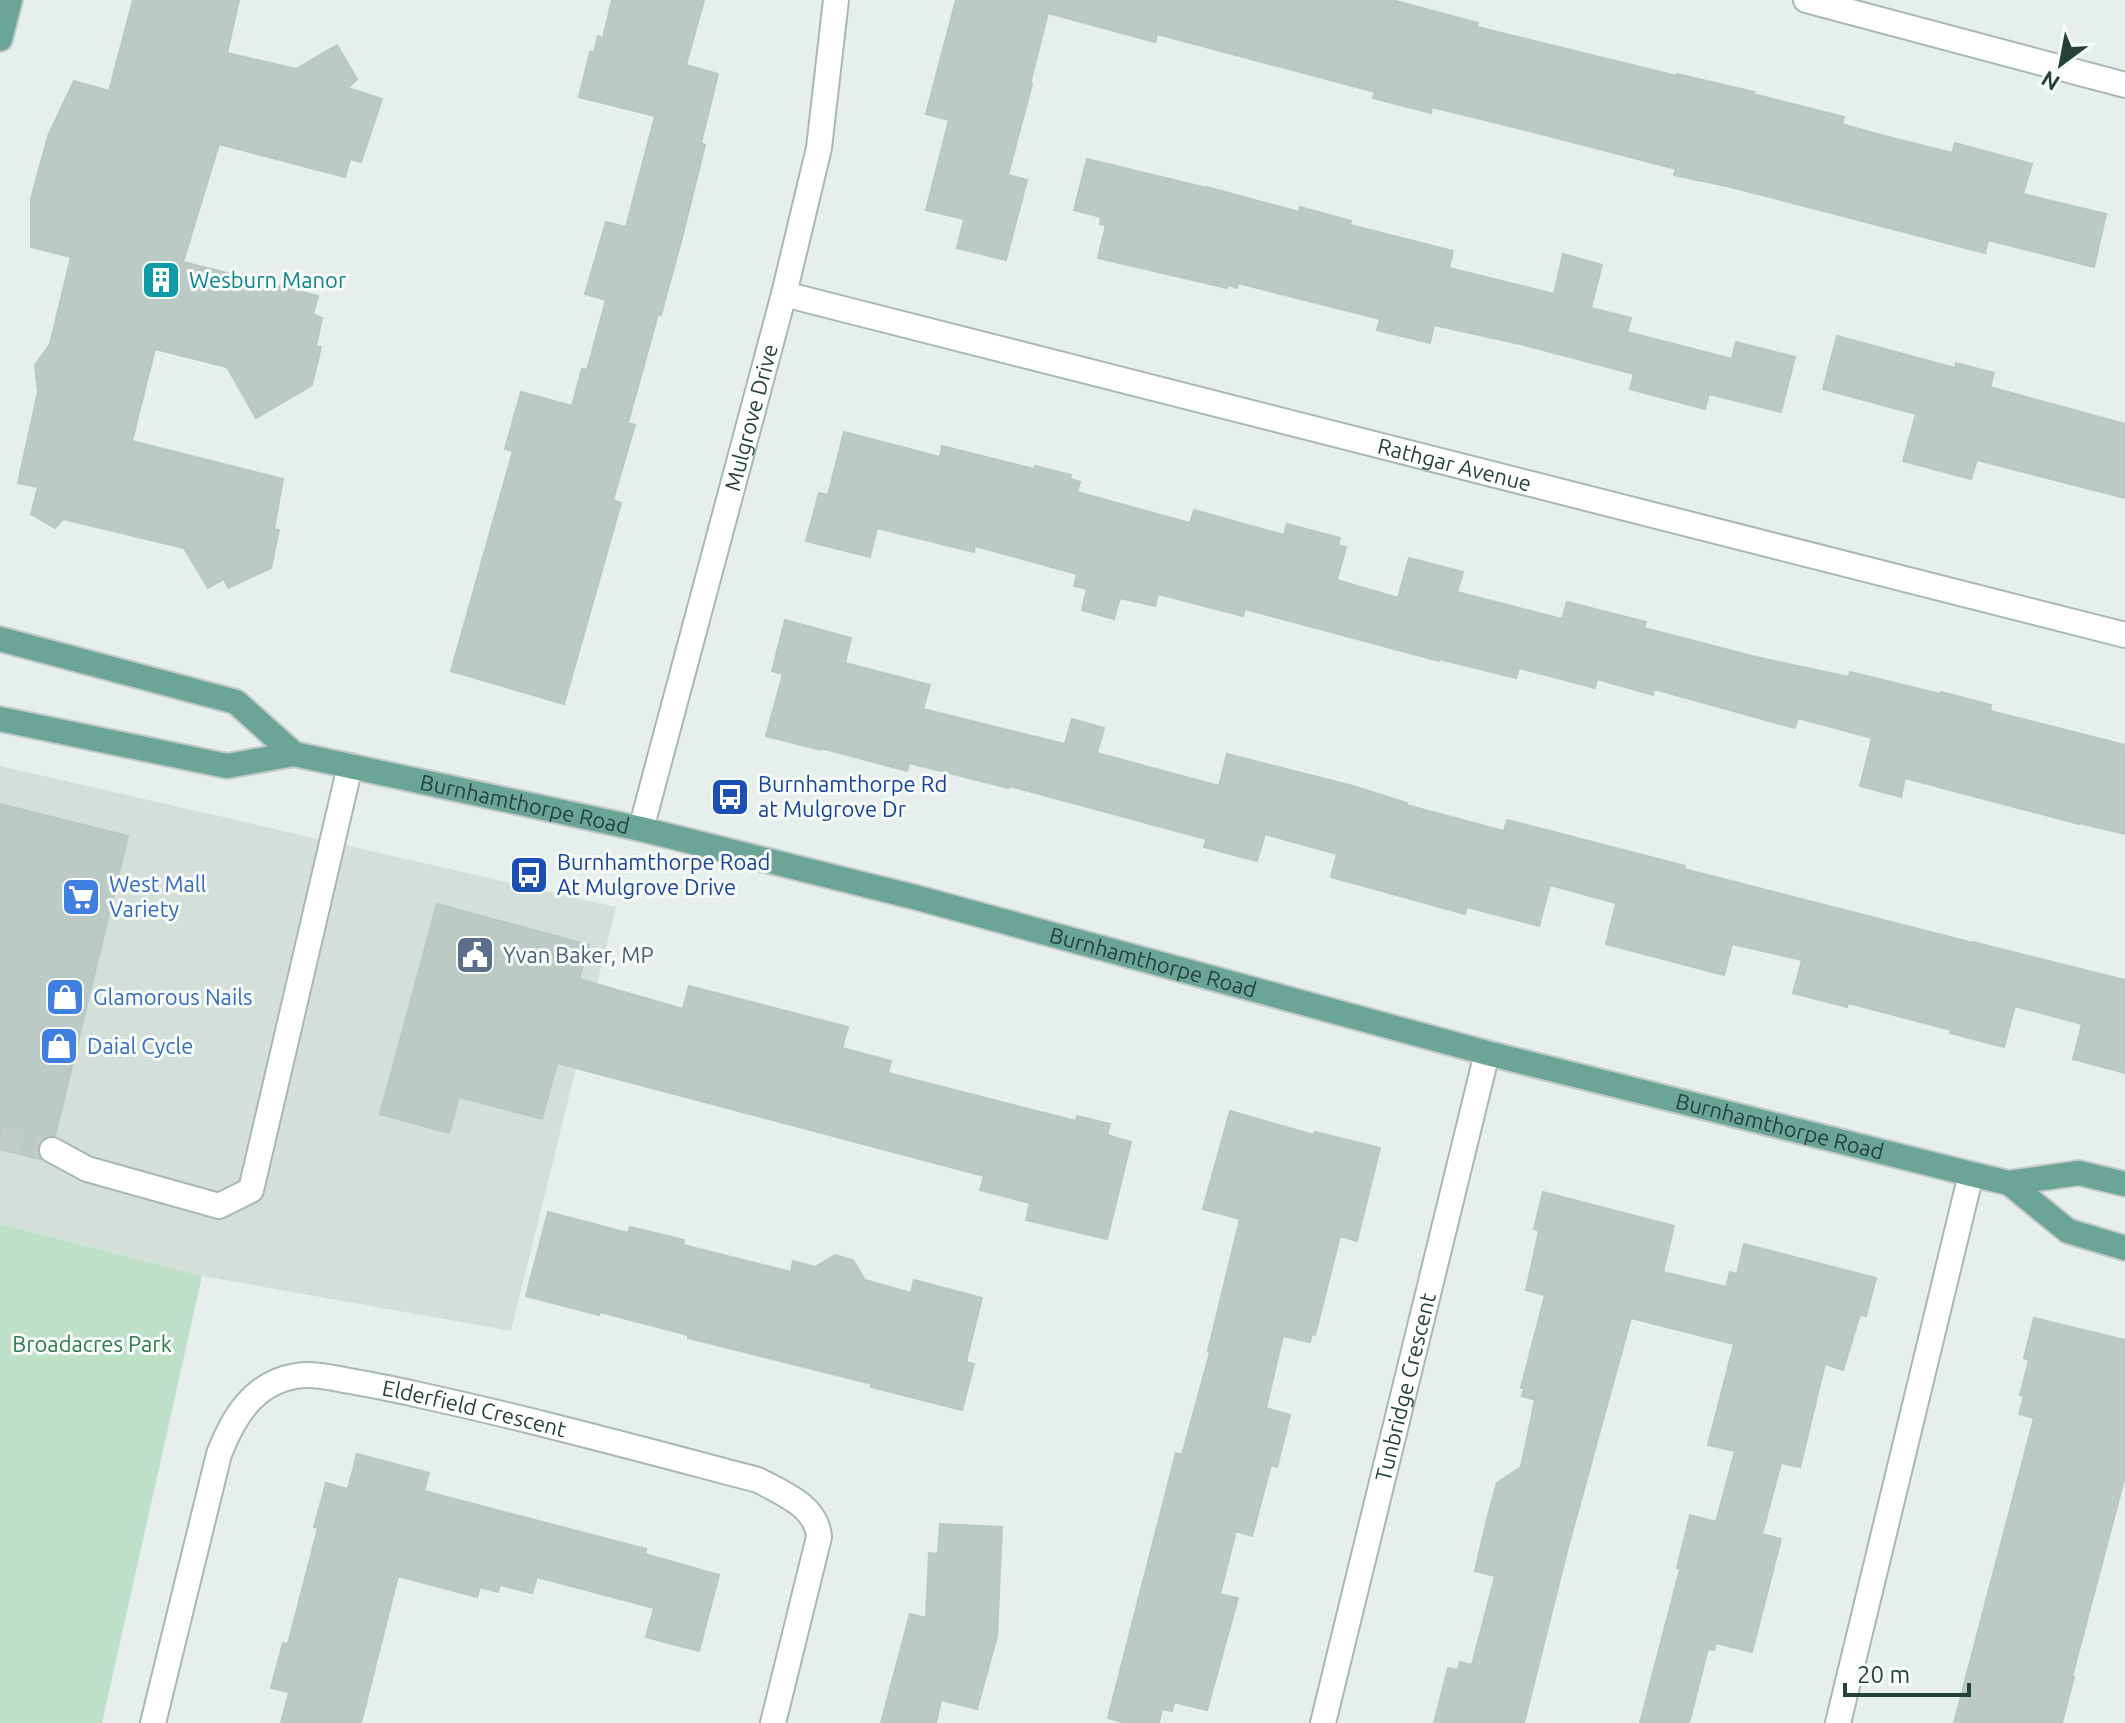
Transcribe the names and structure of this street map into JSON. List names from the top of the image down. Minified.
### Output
{"streets":{"main road":["Burnhamthorpe Road"],"street":["Mulgrove Drive","Rathgar Avenue","Tunbridge Crescent","Elderfield Crescent"]},"crossings":[["Mulgrove Drive","Rathgar Avenue"],["Mulgrove Drive","Burnhamthorpe Road"],["Burnhamthorpe Road","Tunbridge Crescent"]],"parks":["Broadacres Park"],"places":{"building":["Wesburn Manor"],"bus stop":["Burnhamthorpe Rd at Mulgrove Dr","Burnhamthorpe Road At Mulgrove Drive"],"supermarket":["West Mall Variety"],"public building":["Yvan Baker, MP"],"shop":["Glamorous Nails","Daial Cycle"]},"scale_bar":"20 m","north":"bottom left"}
